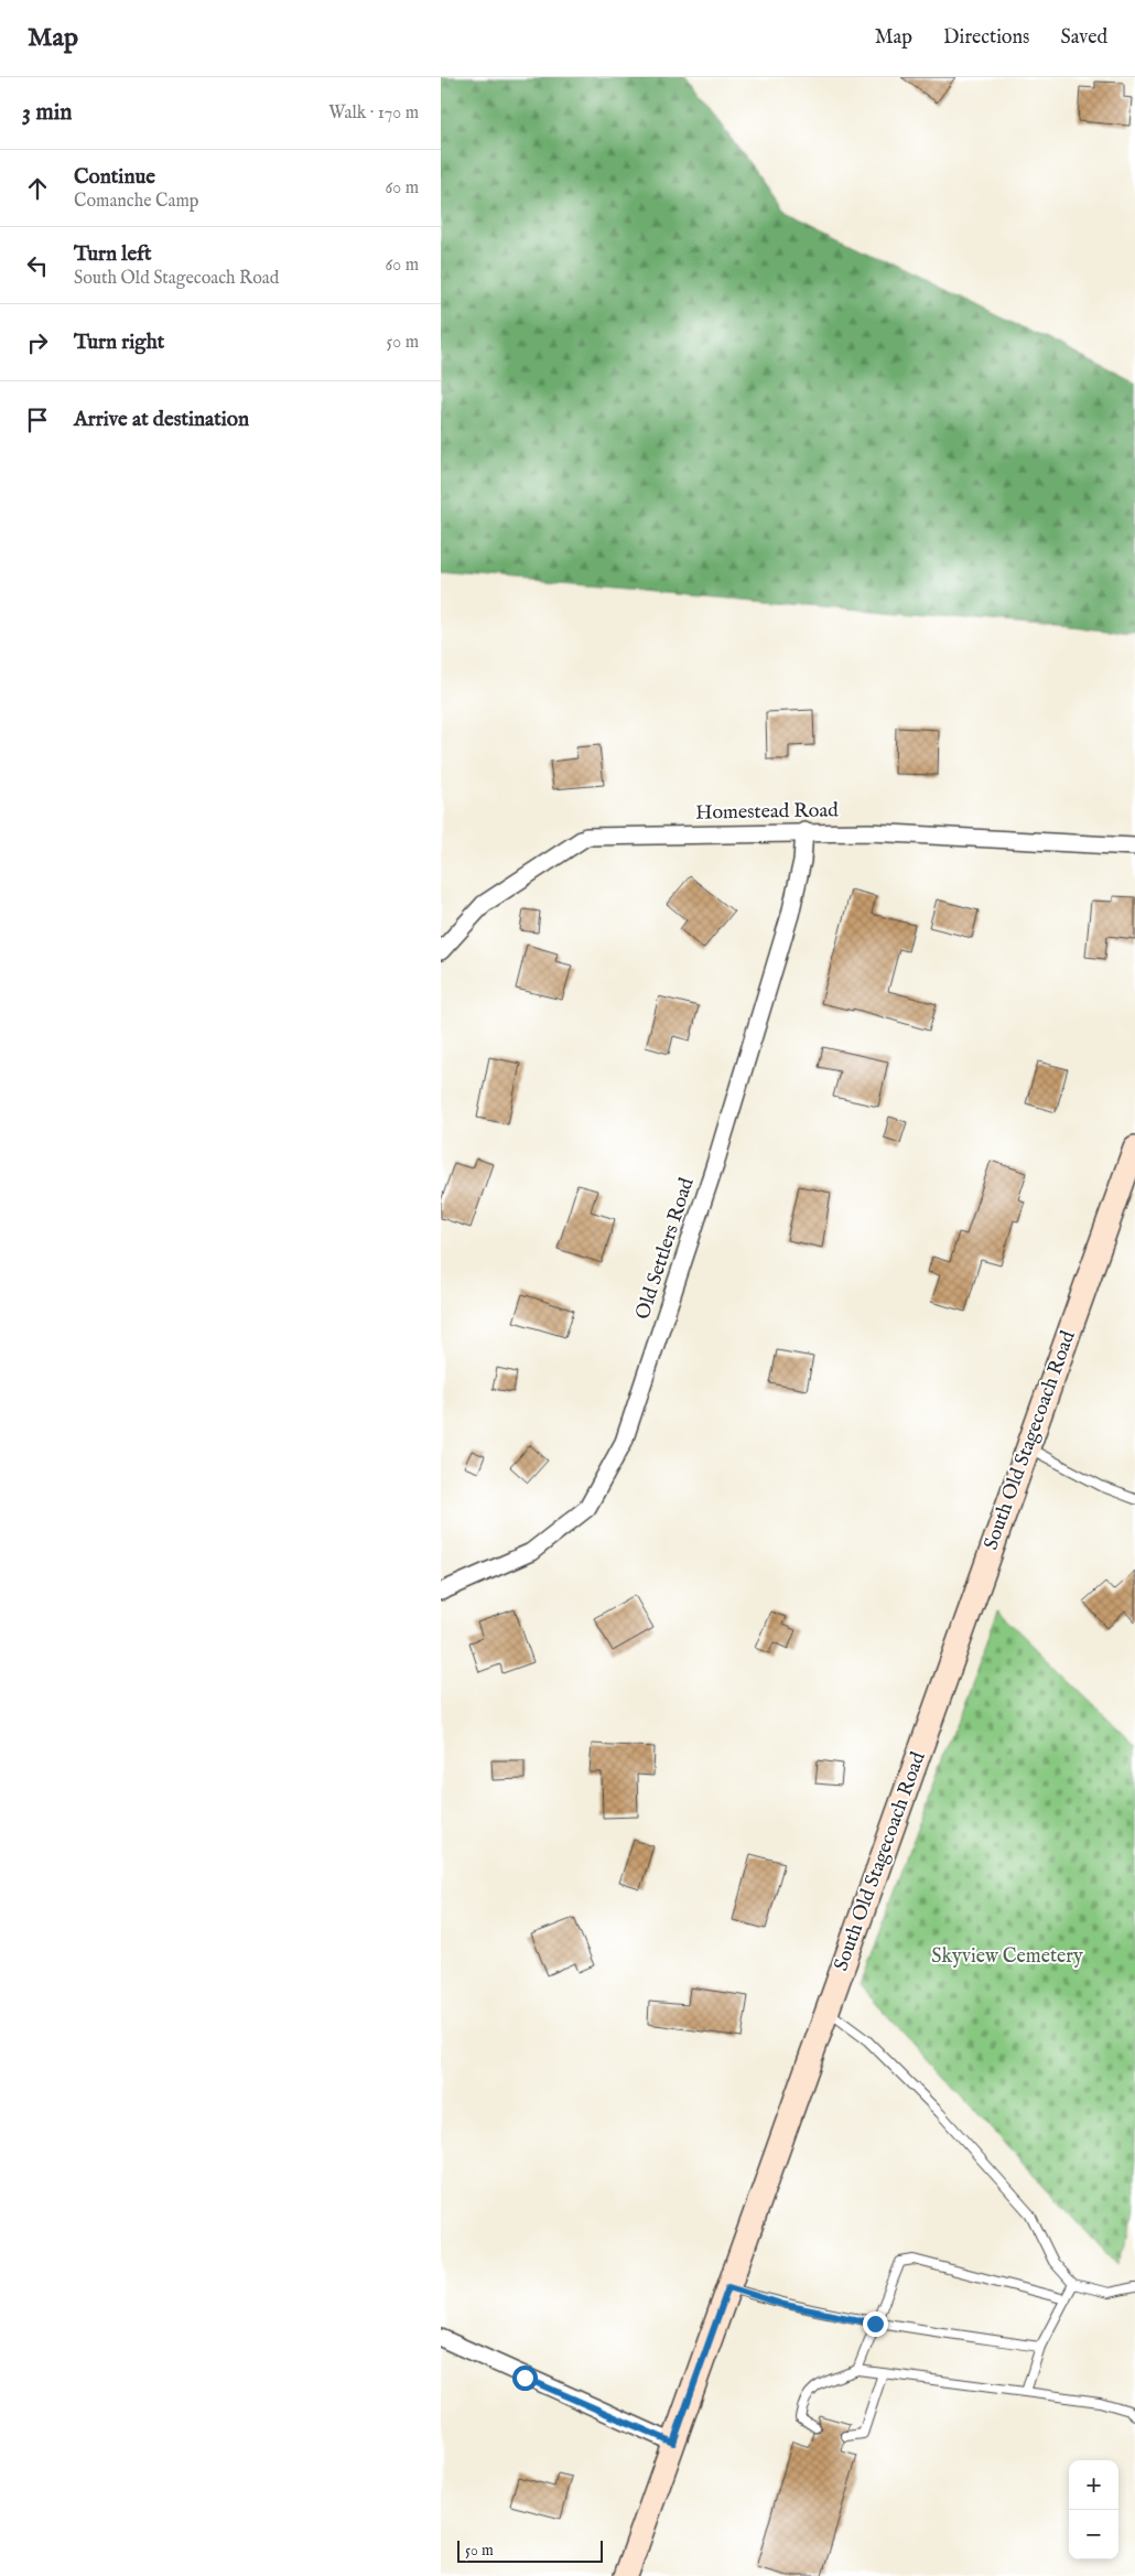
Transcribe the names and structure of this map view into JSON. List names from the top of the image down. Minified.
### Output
{"streets":{"street":["Homestead Road","Old Settlers Road","South Old Stagecoach Road"]},"crossings":[["Homestead Road","Old Settlers Road"]],"parks":["Skyview Cemetery"],"scale_bar":"50 m","page":{"header":"Map","nav":["Map","Directions","Saved"],"heading":["3 min","Walk · 170 m"],"list":[["Continue","Comanche Camp","60 m"],["Turn left","South Old Stagecoach Road","60 m"],["Turn right","50 m"],"Arrive at destination"],"map_buttons":["+","−"],"scale":"50 m"}}
